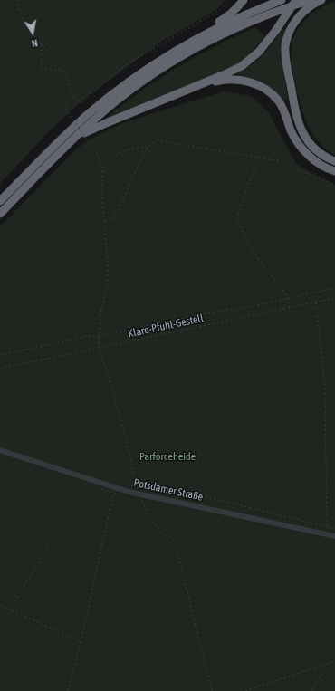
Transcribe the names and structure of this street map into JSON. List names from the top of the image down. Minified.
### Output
{"streets":{"street":["Potsdamer Straße"],"path":["Klare-Pfuhl-Gestell"]},"parks":["Parforceheide"],"north":"bottom"}
